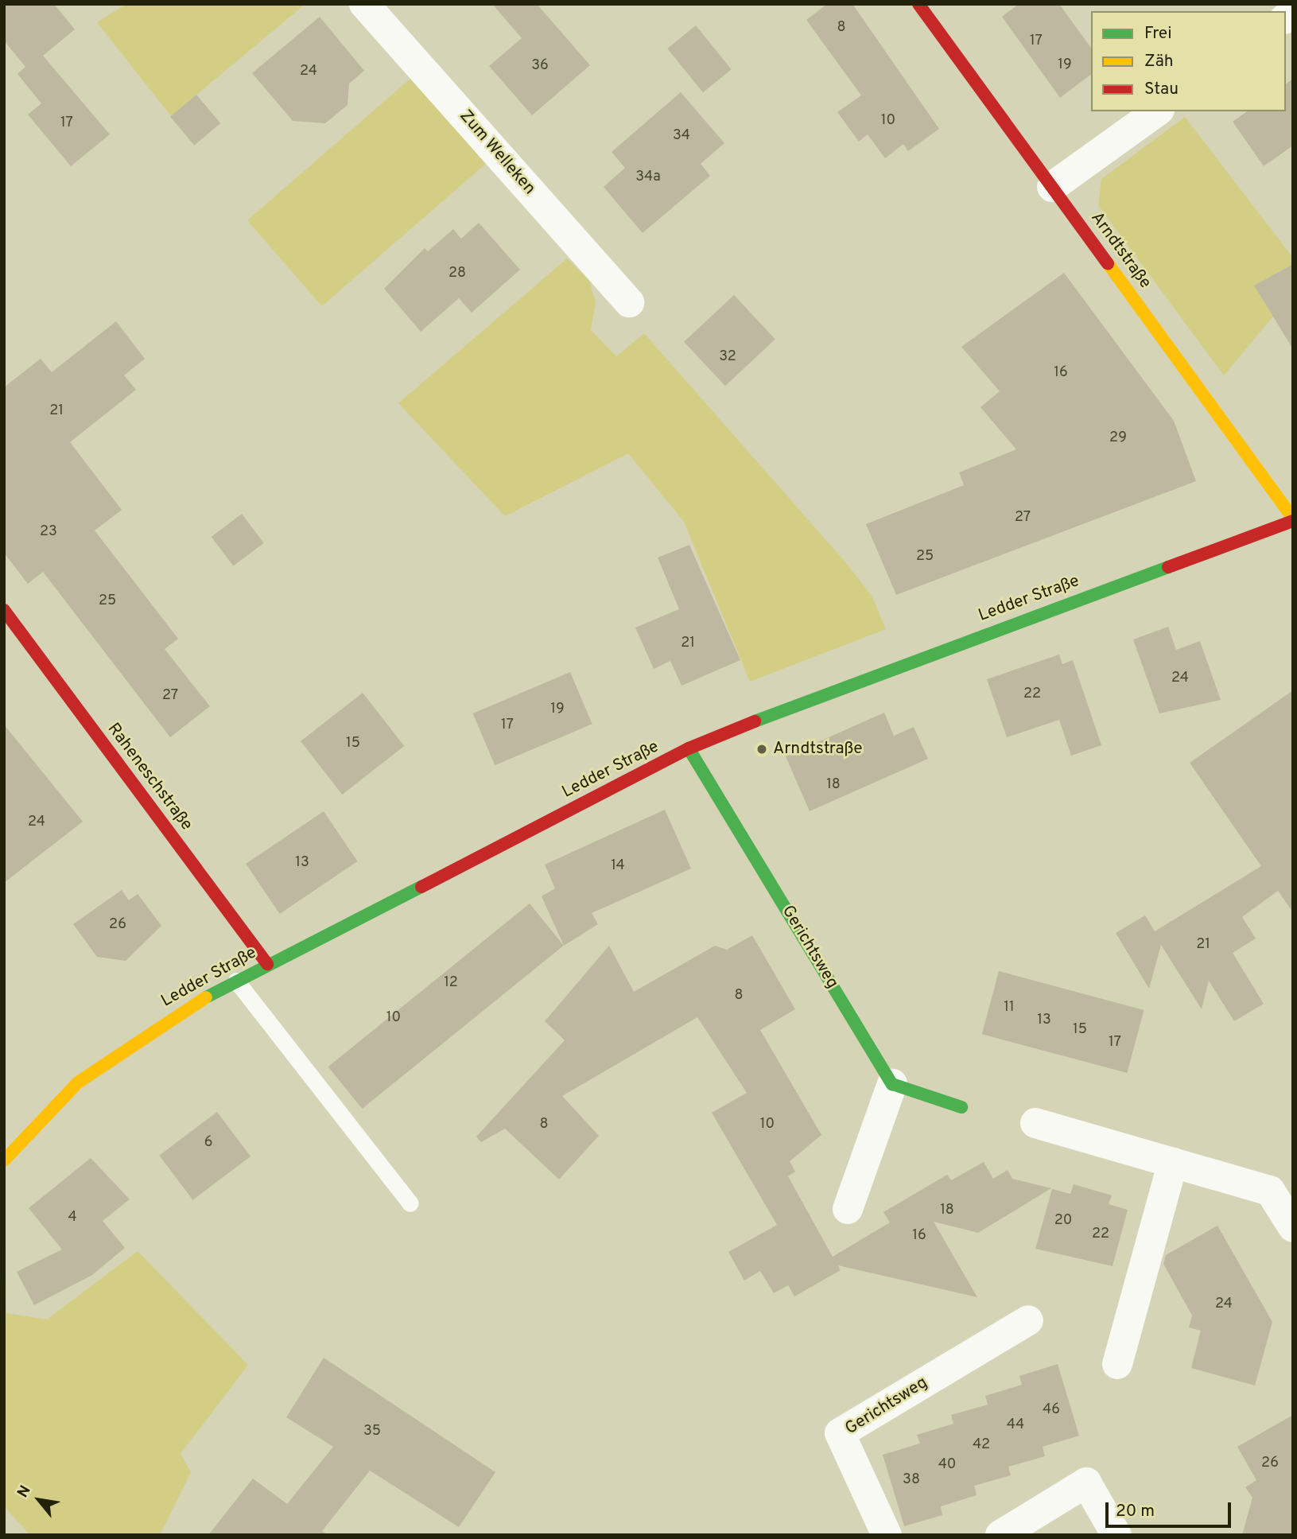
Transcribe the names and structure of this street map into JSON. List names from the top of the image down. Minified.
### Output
{"streets":{"street":["Zum Welleken","Arndtstraße","Ledder Straße","Raheneschstraße","Gerichtsweg"]},"crossings":[["Arndtstraße","Ledder Straße"],["Ledder Straße","Raheneschstraße"],["Ledder Straße","Gerichtsweg"]],"places":["Arndtstraße"],"house_numbers":["8","17","19","36","24","10","17","34","34a","28","32","16","21","29","27","23","25","25","21","24","22","27","19","17","15","18","24","13","14","26","21","12","8","11","10","13","15","17","8","10","6","18","4","20","22","16","24","46","44","35","42","26","40","38"],"legend":["Frei","Zäh","Stau"],"scale_bar":"20 m","north":"top left"}
